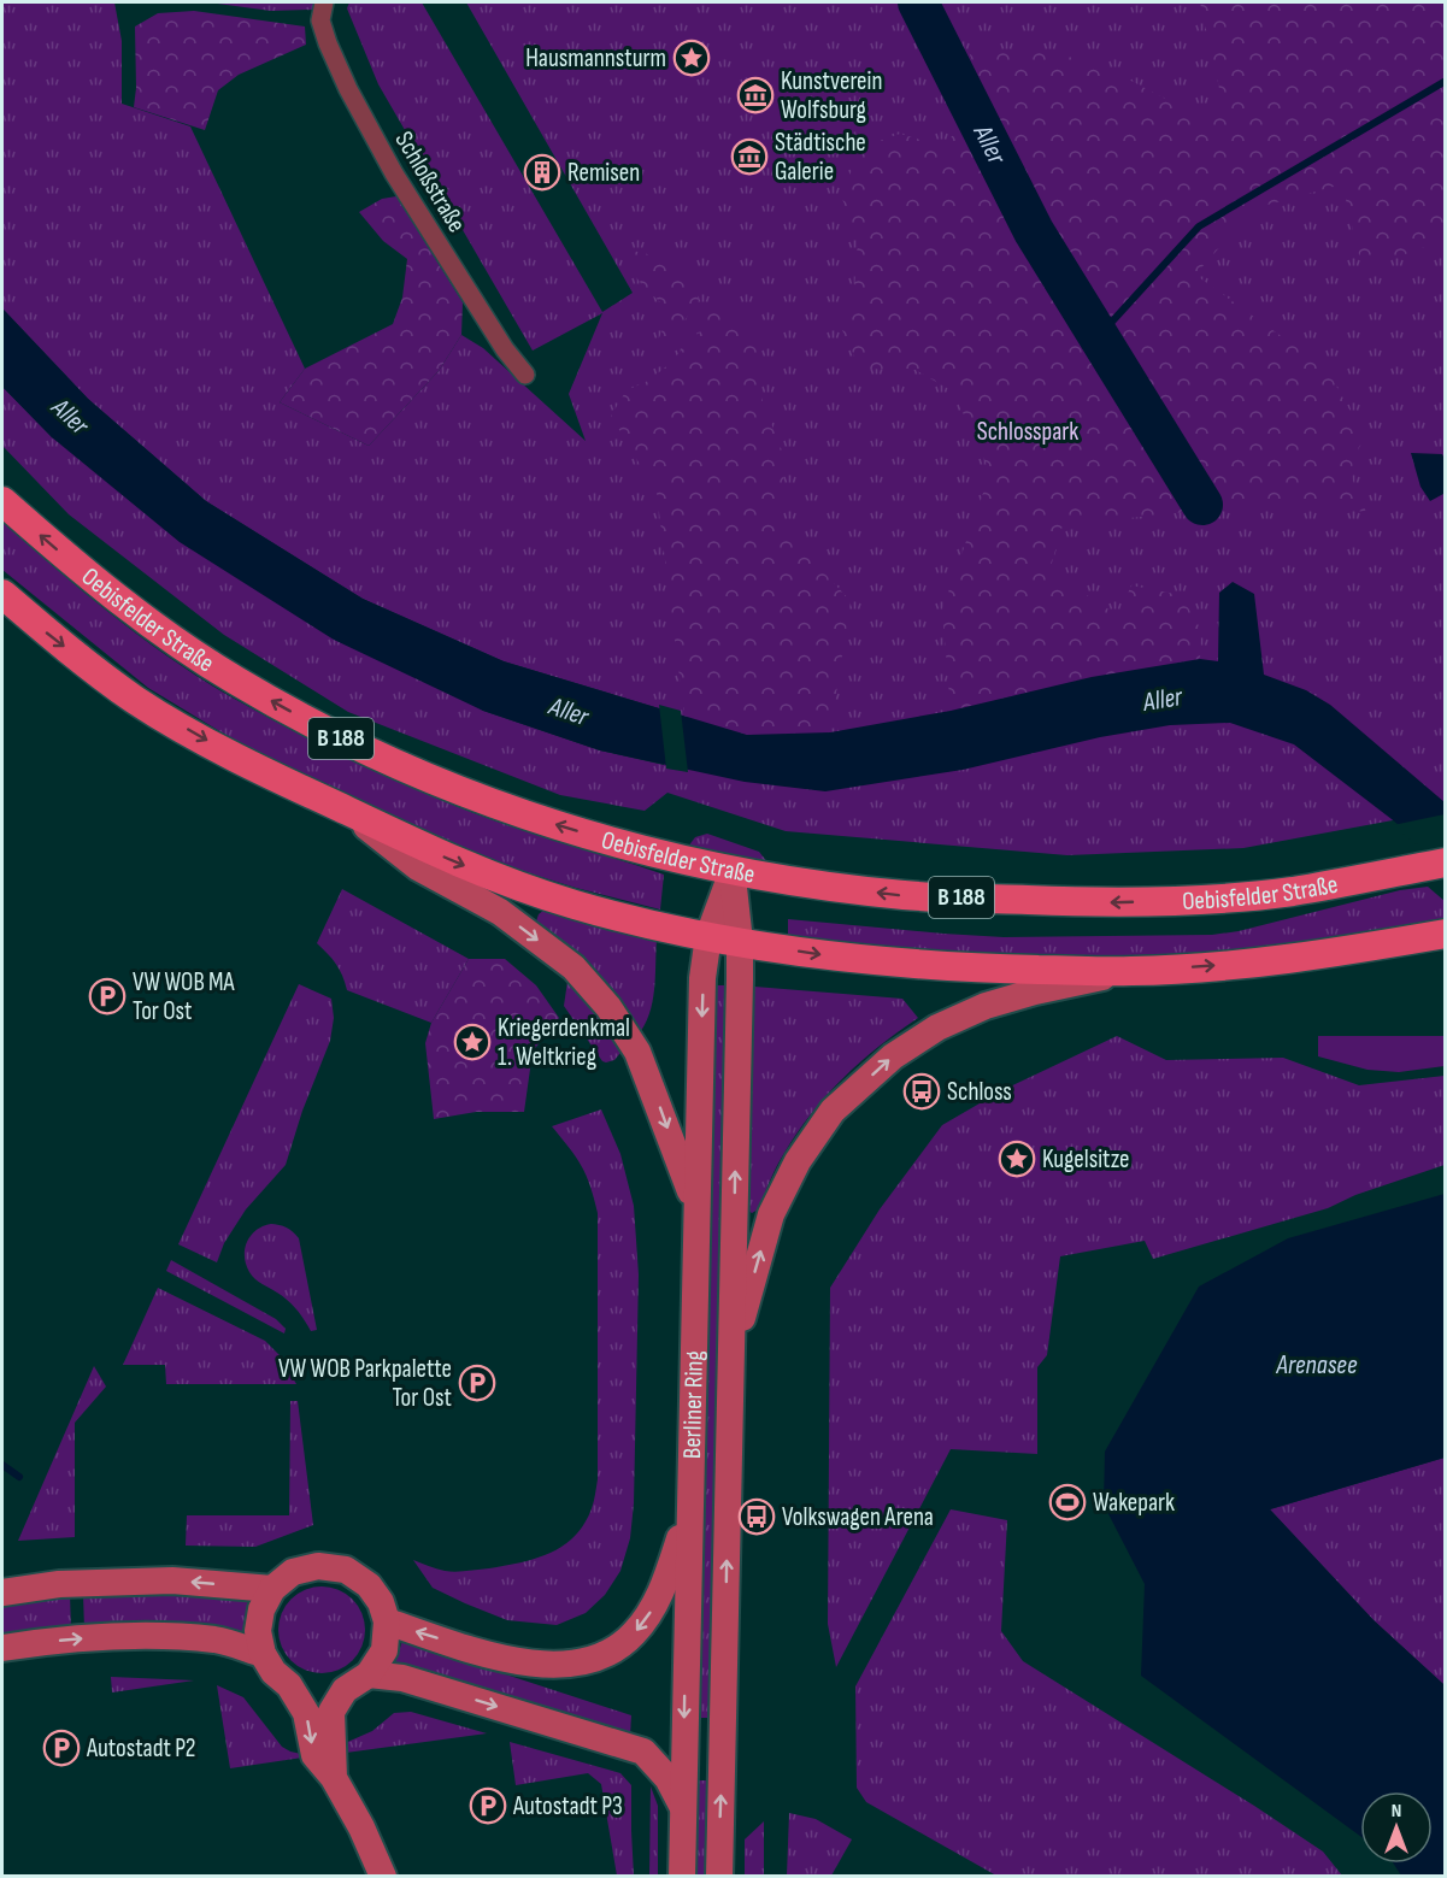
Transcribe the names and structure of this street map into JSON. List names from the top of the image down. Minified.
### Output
{"streets":{"main road":["Oebisfelder Straße","B 188","Berliner Ring"],"street":["Schloßstraße"]},"crossings":[["Oebisfelder Straße","Berliner Ring"],["B 188","Berliner Ring"]],"water":["Aller","Arenasee"],"parks":["Schlosspark"],"places":{"place":["Hausmannsturm","Kriegerdenkmal 1. Weltkrieg","Kugelsitze"],"museum":["Kunstverein Wolfsburg","Städtische Galerie"],"building":["Remisen"],"parking":["VW WOB MA Tor Ost","VW WOB Parkpalette Tor Ost","Autostadt P2","Autostadt P3"],"bus stop":["Schloss","Volkswagen Arena"],"sports":["Wakepark"]},"north":"top"}
